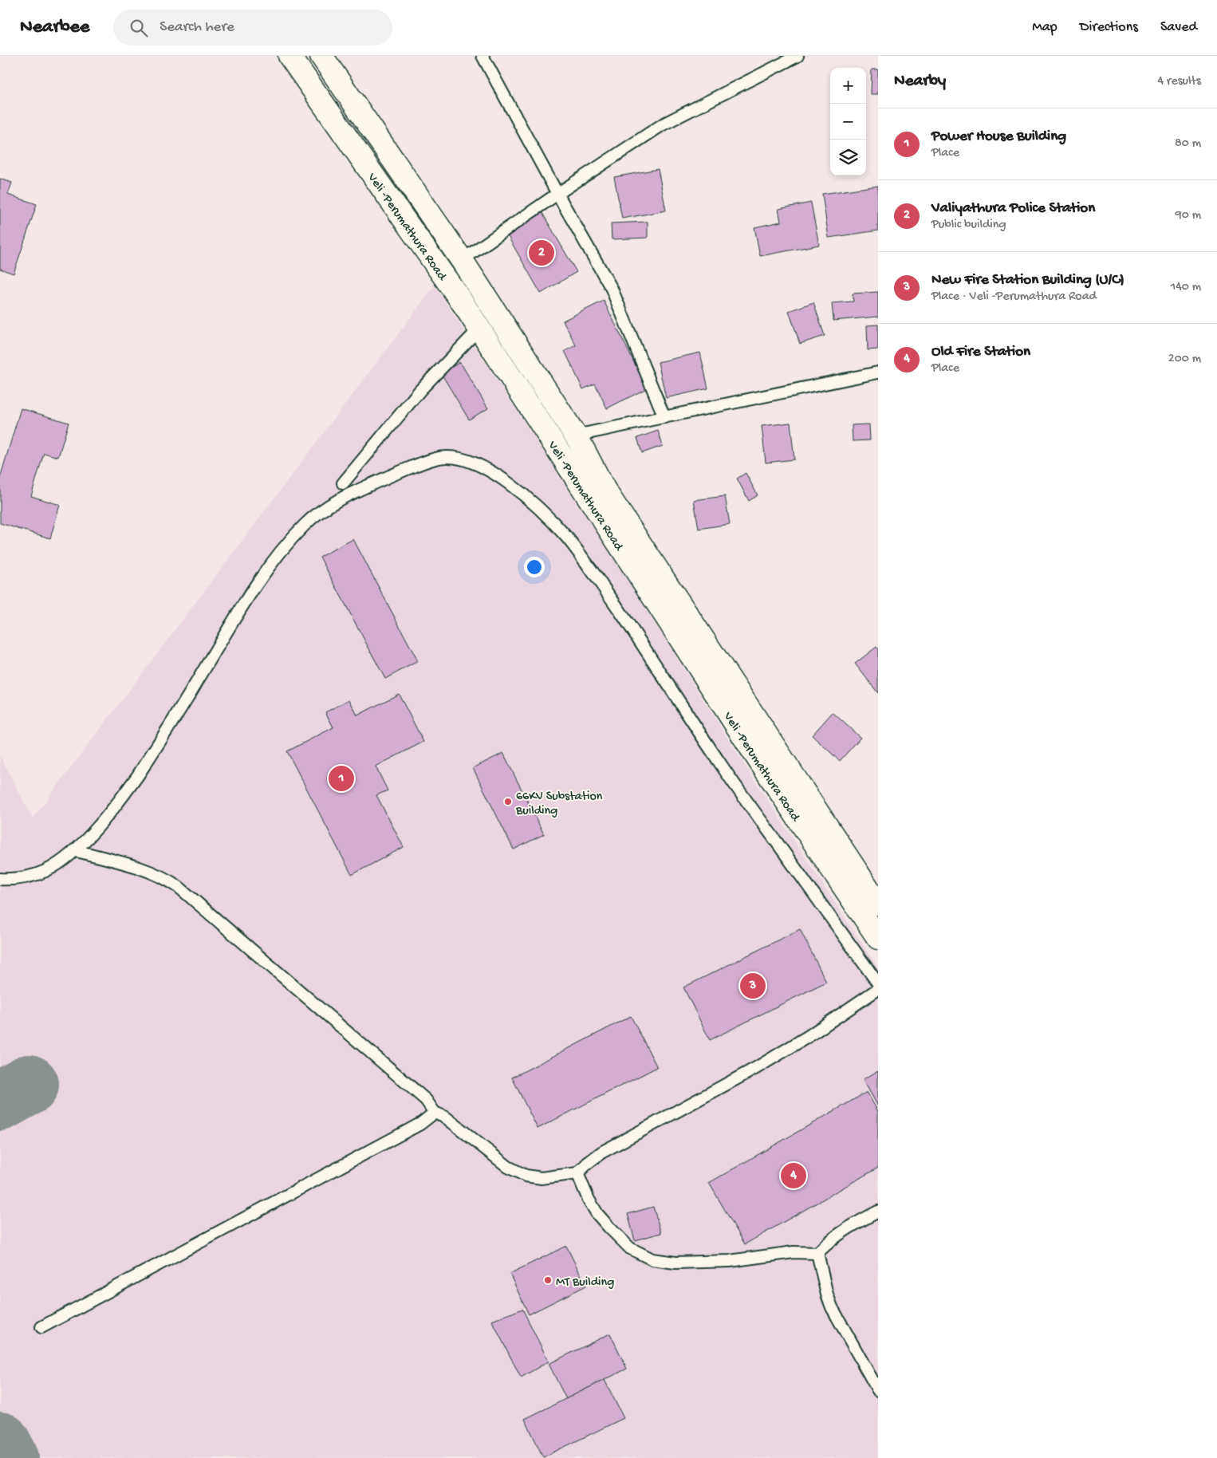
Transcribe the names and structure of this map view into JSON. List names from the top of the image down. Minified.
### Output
{"streets":{"main road":["Veli -Perumathura Road"]},"places":["66KV Substation Building","MT Building"],"page":{"header":"Nearbee","search":"Search here","nav":["Map","Directions","Saved"],"heading":["Nearby","4 results"],"map_buttons":["+","−"],"list":[{"mark":"1","name":"Power House Building","note":"Place","value":"80 m"},{"mark":"2","name":"Valiyathura Police Station","note":"Public building","value":"90 m"},{"mark":"3","name":"New Fire Station Building (U/C)","note":"Place · Veli -Perumathura Road","value":"140 m"},{"mark":"4","name":"Old Fire Station","note":"Place","value":"200 m"}],"pins":["2","1","3","4"]}}
